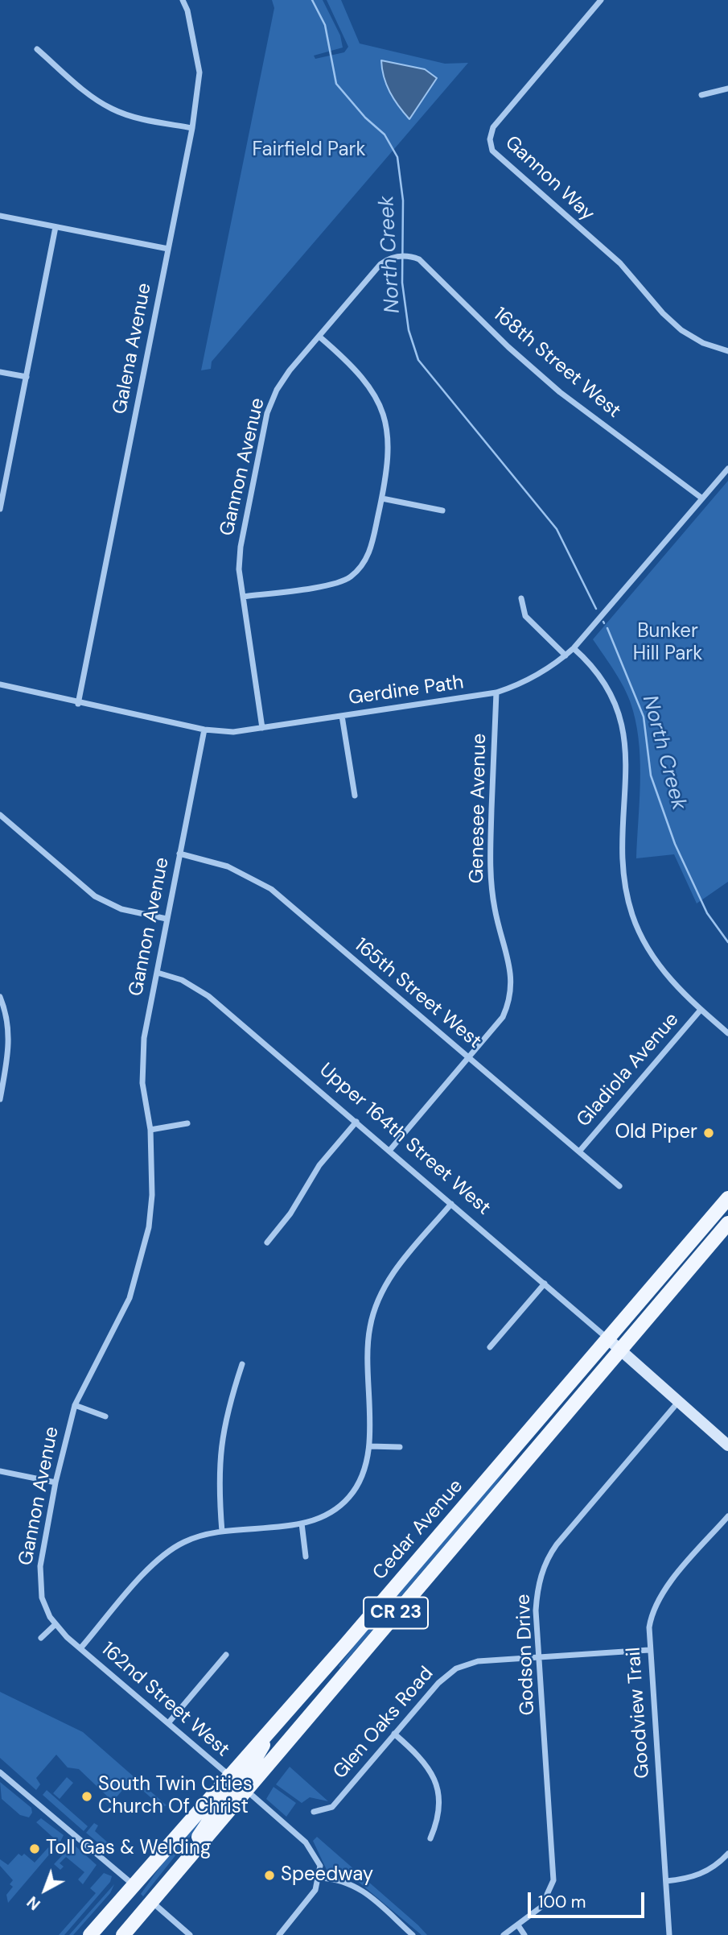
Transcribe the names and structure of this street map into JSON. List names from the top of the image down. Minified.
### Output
{"streets":{"main road":["Cedar Avenue","CR 23"],"street":["Gannon Way","Galena Avenue","168th Street West","Gannon Avenue","Gerdine Path","Genesee Avenue","165th Street West","Gladiola Avenue","Upper 164th Street West","Godson Drive","162nd Street West","Goodview Trail","Glen Oaks Road"]},"crossings":[["Galena Avenue","Gerdine Path"],["168th Street West","Gannon Avenue"],["168th Street West","Gerdine Path"],["Gannon Avenue","Gerdine Path"],["Gannon Avenue","165th Street West"],["Gannon Avenue","Upper 164th Street West"],["Gannon Avenue","162nd Street West"],["Gerdine Path","Genesee Avenue"],["Genesee Avenue","165th Street West"],["Genesee Avenue","Upper 164th Street West"],["165th Street West","Gladiola Avenue"],["Upper 164th Street West","Cedar Avenue"],["Cedar Avenue","162nd Street West"],["Godson Drive","Glen Oaks Road"],["Goodview Trail","Glen Oaks Road"]],"water":["North Creek"],"parks":["Fairfield Park","Bunker Hill Park"],"places":["Old Piper","South Twin Cities Church Of Christ","Toll Gas & Welding","Speedway"],"scale_bar":"100 m","north":"bottom left"}
